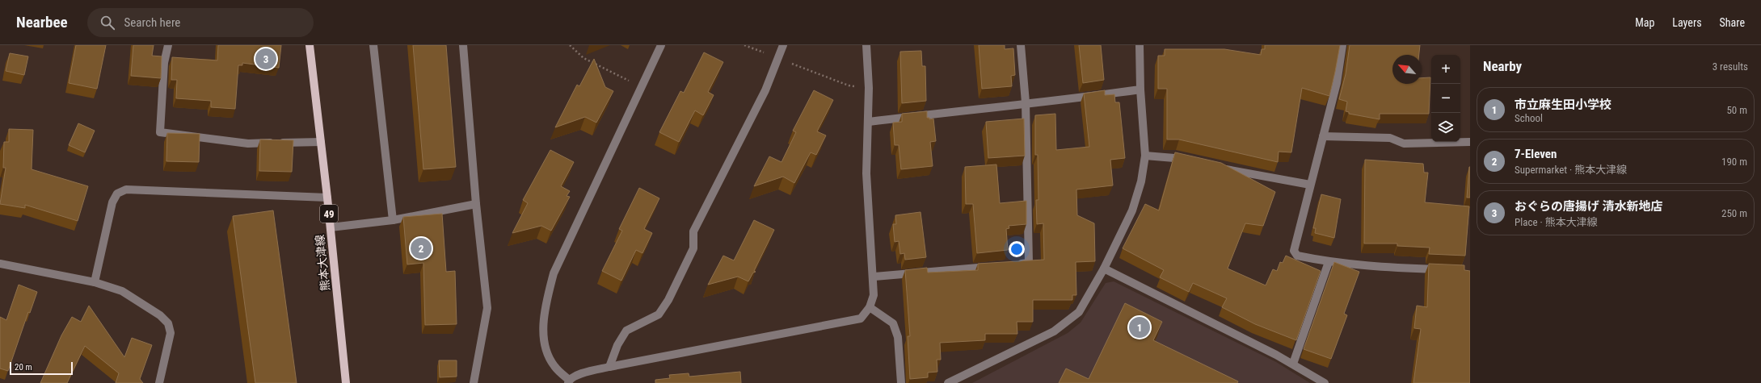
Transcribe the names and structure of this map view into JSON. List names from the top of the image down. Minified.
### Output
{"streets":{"main road":["49","熊本大津線"]},"scale_bar":"20 m","north":"top left","page":{"header":"Nearbee","search":"Search here","nav":["Map","Layers","Share"],"heading":["Nearby","3 results"],"pins":["3","2","1"],"map_buttons":["+","−"],"list":[{"mark":"1","name":"市立麻生田小学校","note":"School","value":"50 m"},{"mark":"2","name":"7-Eleven","note":"Supermarket · 熊本大津線","value":"190 m"},{"mark":"3","name":"おぐらの唐揚げ 清水新地店","note":"Place · 熊本大津線","value":"250 m"}],"scale":"20 m"}}
